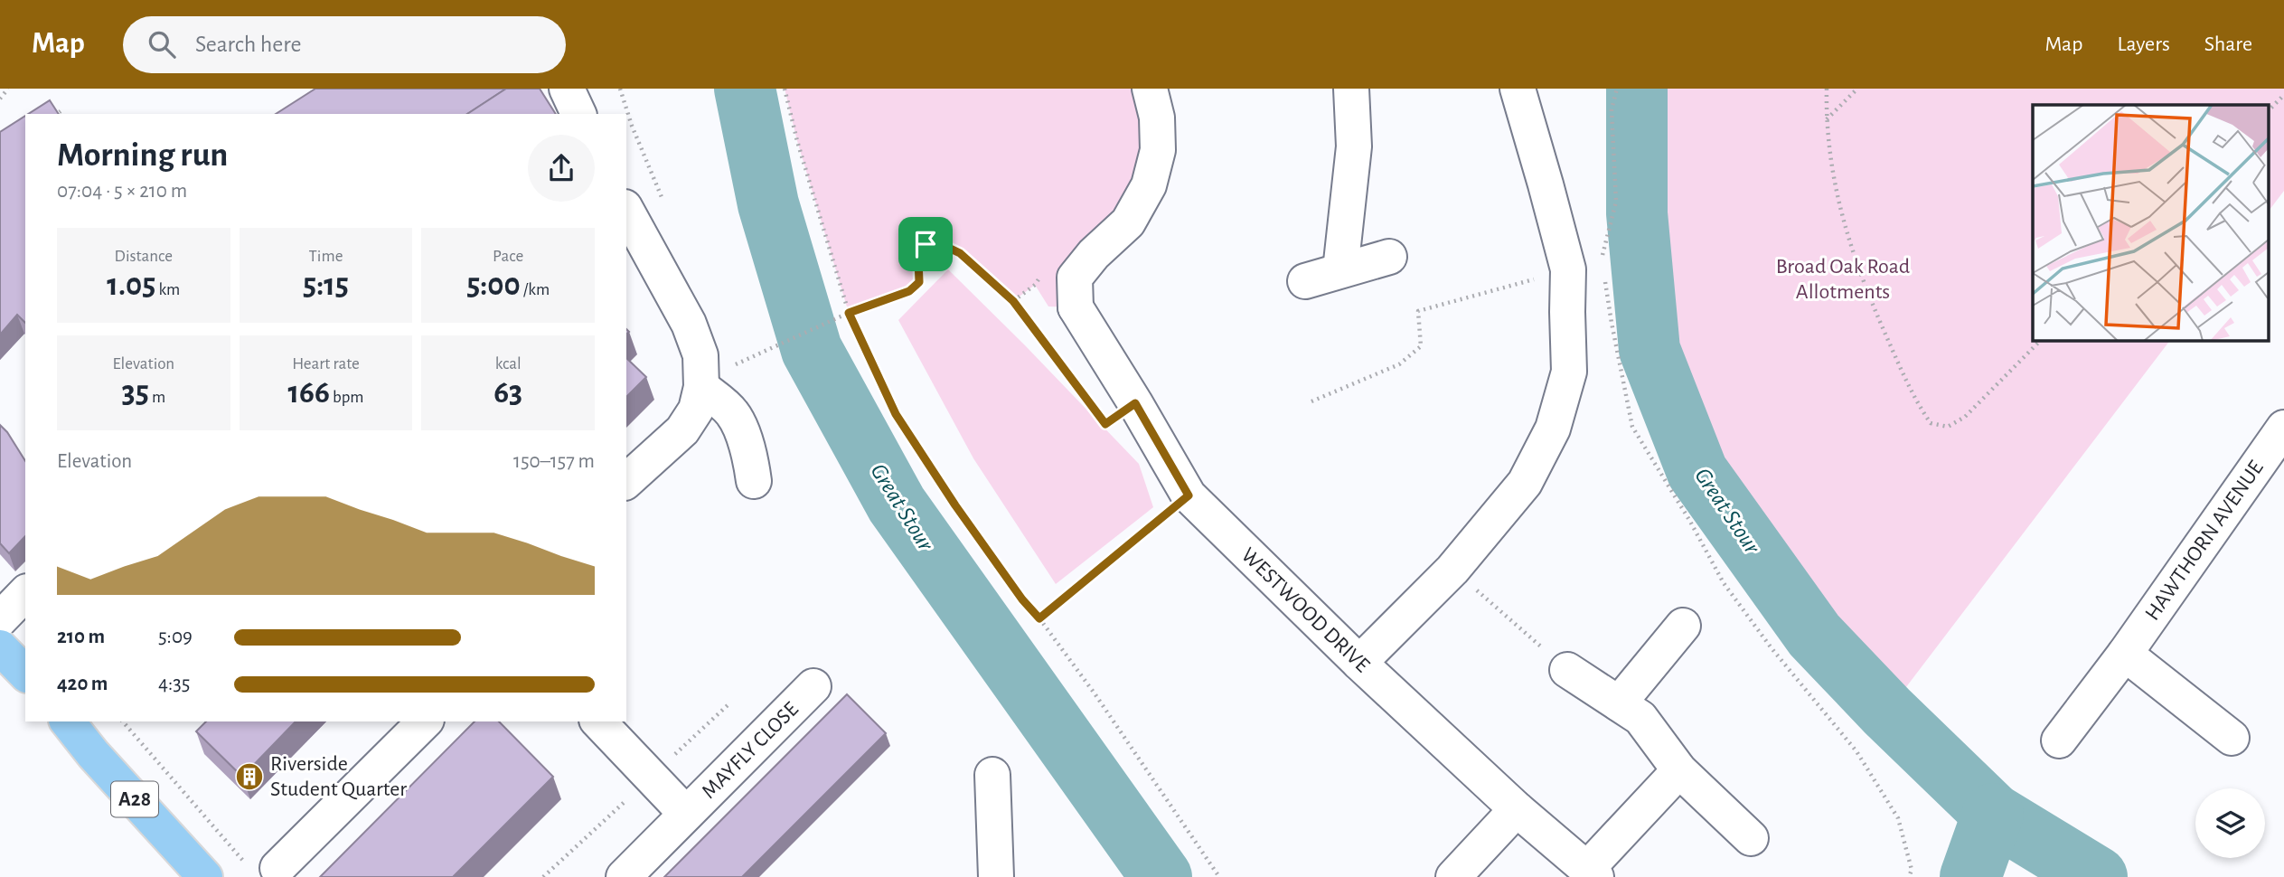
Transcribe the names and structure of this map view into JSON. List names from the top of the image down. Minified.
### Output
{"streets":{"highway":["A28"],"street":["HAWTHORN AVENUE","WESTWOOD DRIVE","MAYFLY CLOSE"]},"water":["Great Stour"],"parks":["Broad Oak Road Allotments"],"places":{"building":["Riverside Student Quarter"]},"page":{"header":"Map","search":"Search here","nav":["Map","Layers","Share"],"heading":["Morning run","07:04 · 5 × 210 m"],"stats":[["Distance","1.05 km"],["Time","5:15"],["Pace","5:00 /km"],["Elevation","35 m"],["Heart rate","166 bpm"],["kcal","63"]],"chart":["Elevation","150–157 m"],"list":[{"name":"210 m","note":"5:09"},{"name":"420 m","note":"4:35"}]}}
